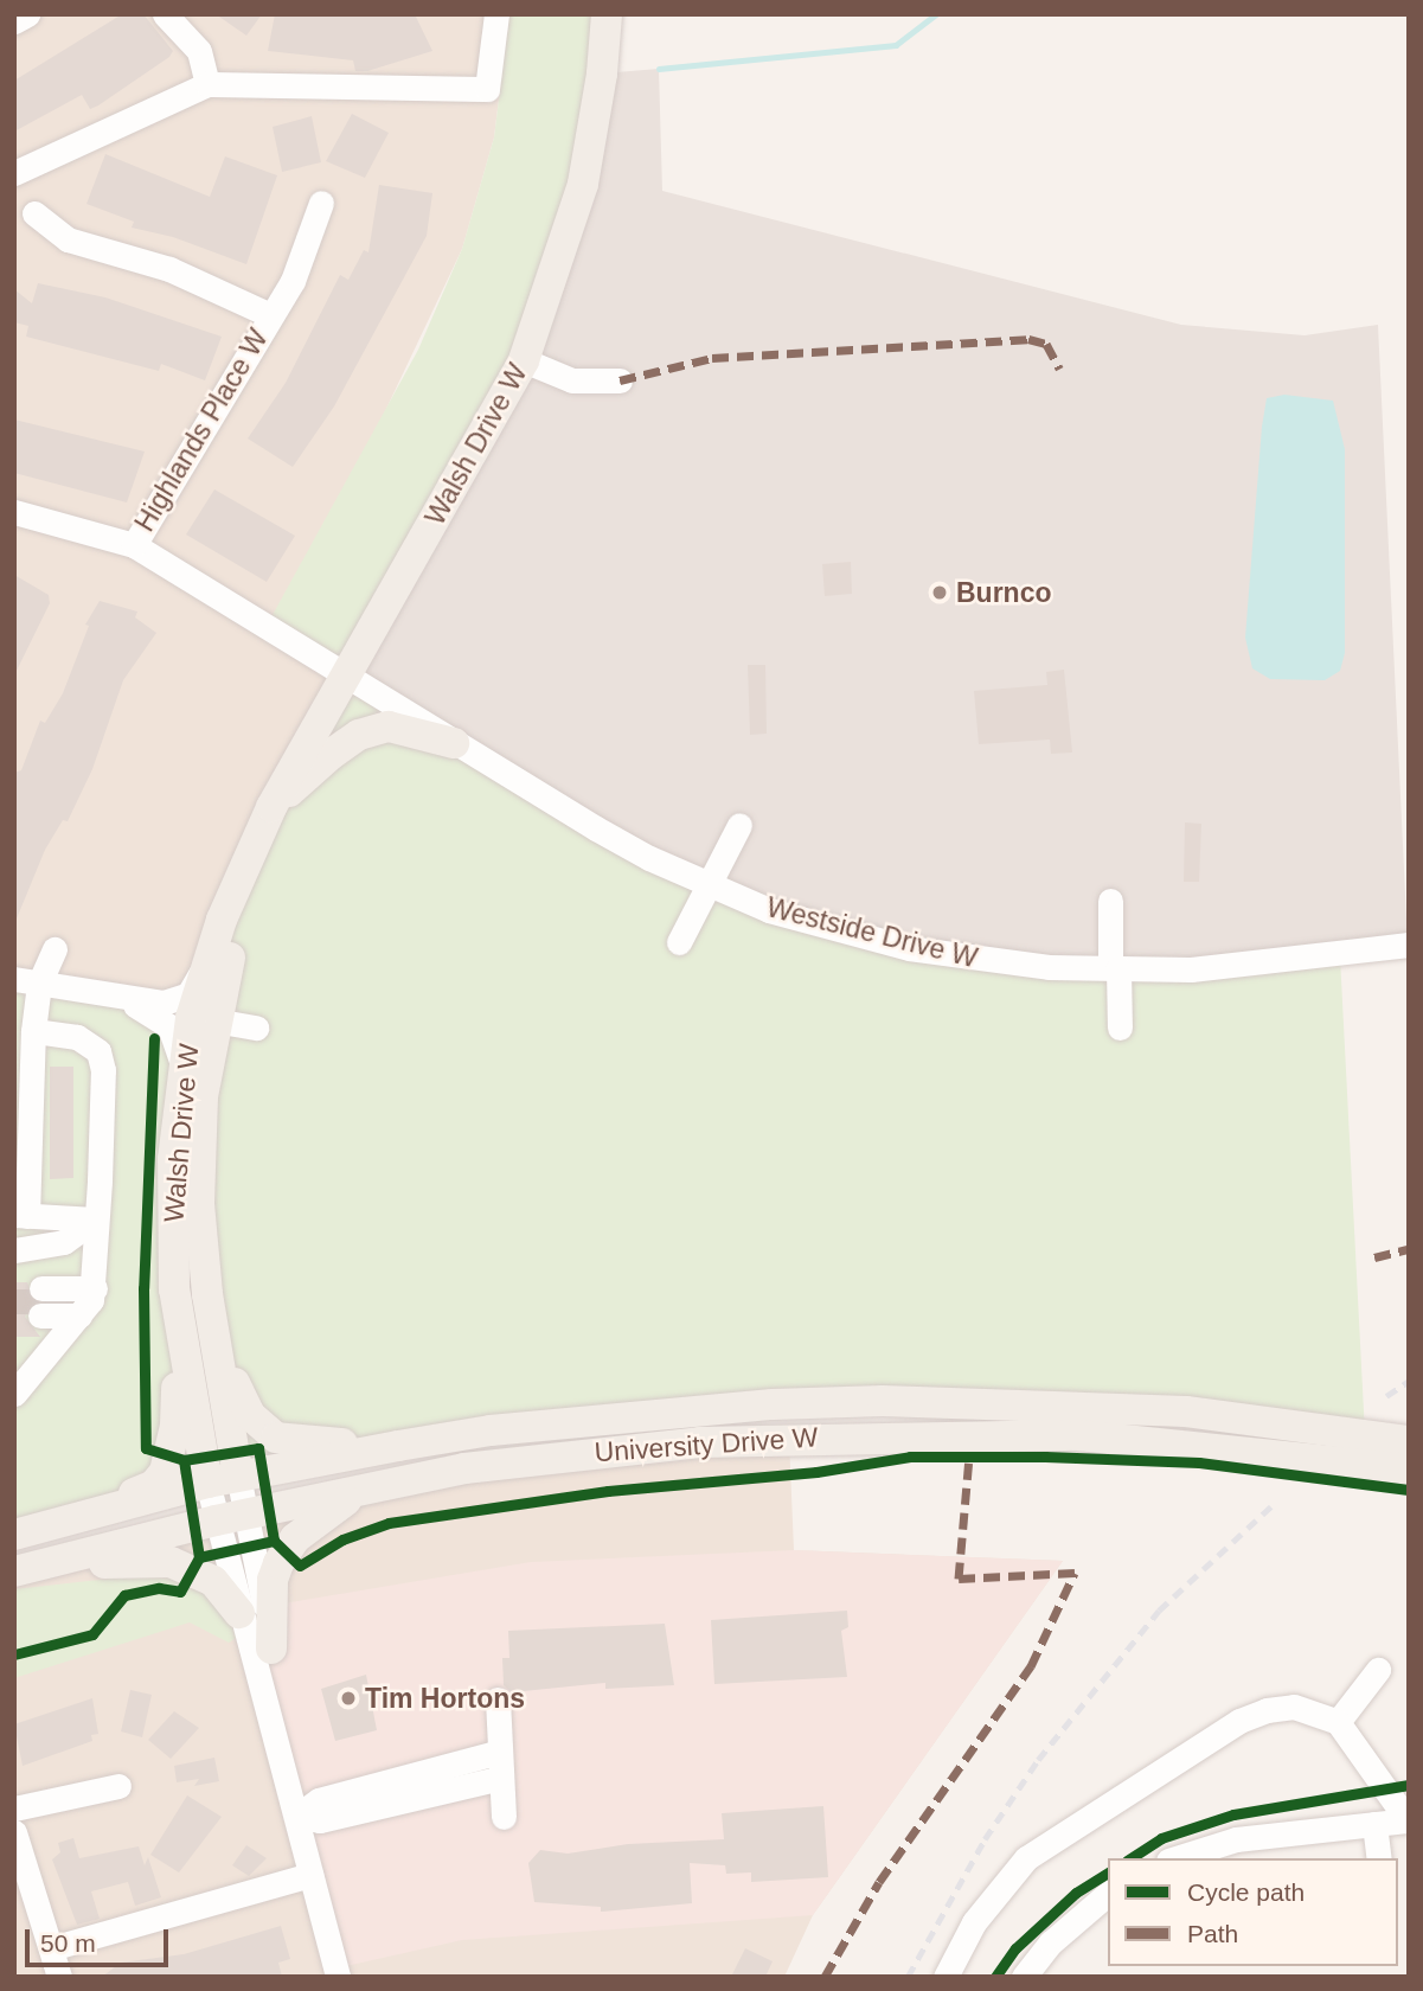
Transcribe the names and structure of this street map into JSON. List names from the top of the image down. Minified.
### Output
{"streets":{"main road":["Walsh Drive W","University Drive W"],"street":["Highlands Place W","Westside Drive W"]},"crossings":[["Highlands Place W","Westside Drive W"],["Walsh Drive W","Westside Drive W"],["Walsh Drive W","University Drive W"]],"places":["Burnco","Tim Hortons"],"legend":["Cycle path","Path"],"scale_bar":"50 m"}
